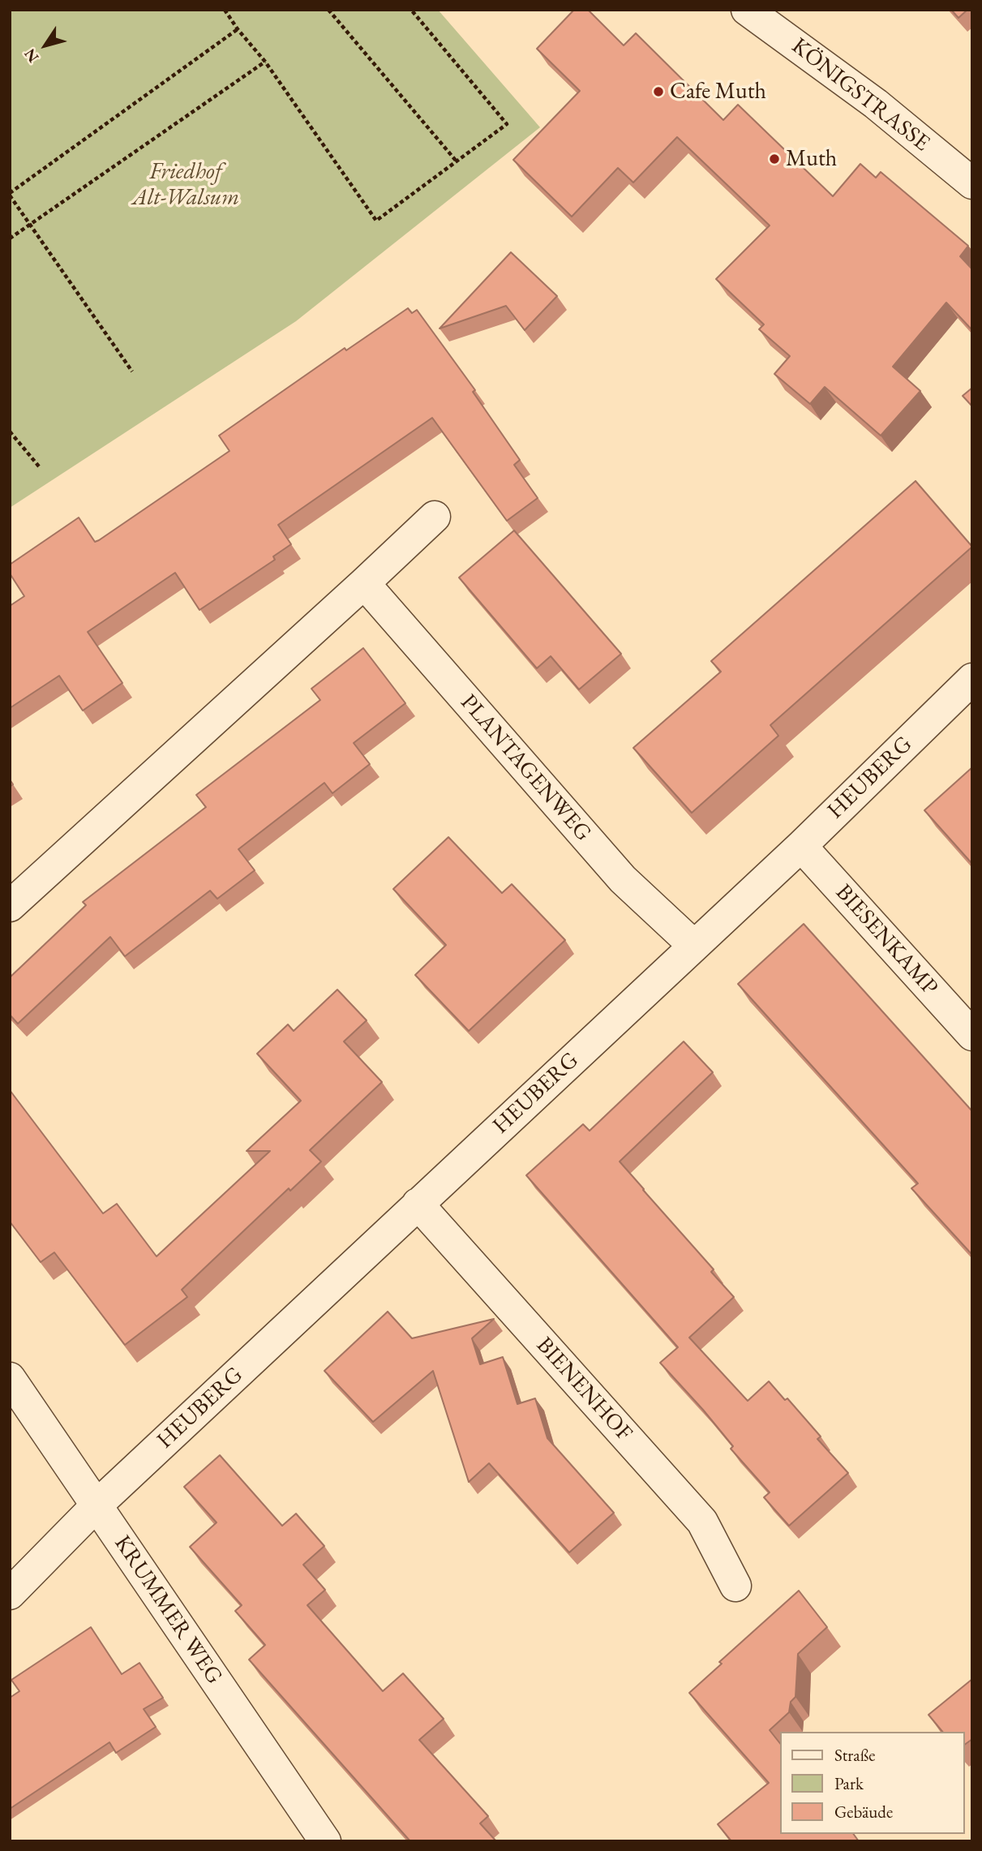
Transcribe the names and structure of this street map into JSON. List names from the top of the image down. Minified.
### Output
{"streets":{"street":["KÖNIGSTRASSE","PLANTAGENWEG","HEUBERG","BIESENKAMP","BIENENHOF","KRUMMER WEG"]},"crossings":[["PLANTAGENWEG","HEUBERG"],["HEUBERG","BIESENKAMP"],["HEUBERG","BIENENHOF"],["HEUBERG","KRUMMER WEG"]],"parks":["Friedhof Alt-Walsum"],"places":["Cafe Muth","Muth"],"legend":["Straße","Park","Gebäude"],"north":"bottom left"}
